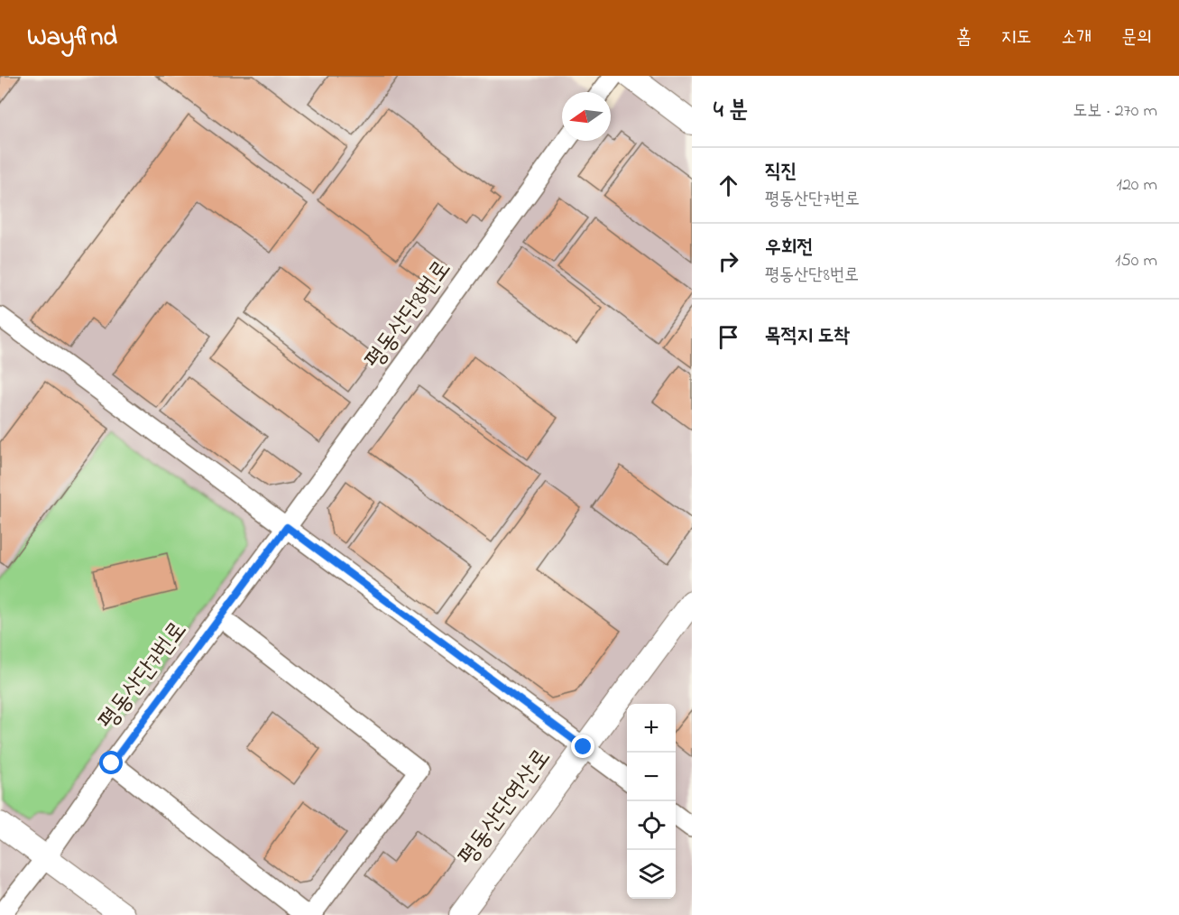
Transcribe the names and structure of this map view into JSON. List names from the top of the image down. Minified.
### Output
{"streets":{"street":["평동산단8번로","평동산단7번로","평동산단연산로"]},"crossings":[["평동산단8번로","평동산단7번로"]],"north":"left","page":{"header":"Wayfind","nav":["홈","지도","소개","문의"],"heading":["4 분","도보 · 270 m"],"list":[["직진","평동산단7번로","120 m"],["우회전","평동산단8번로","150 m"],"목적지 도착"],"map_buttons":["+","−"]}}
